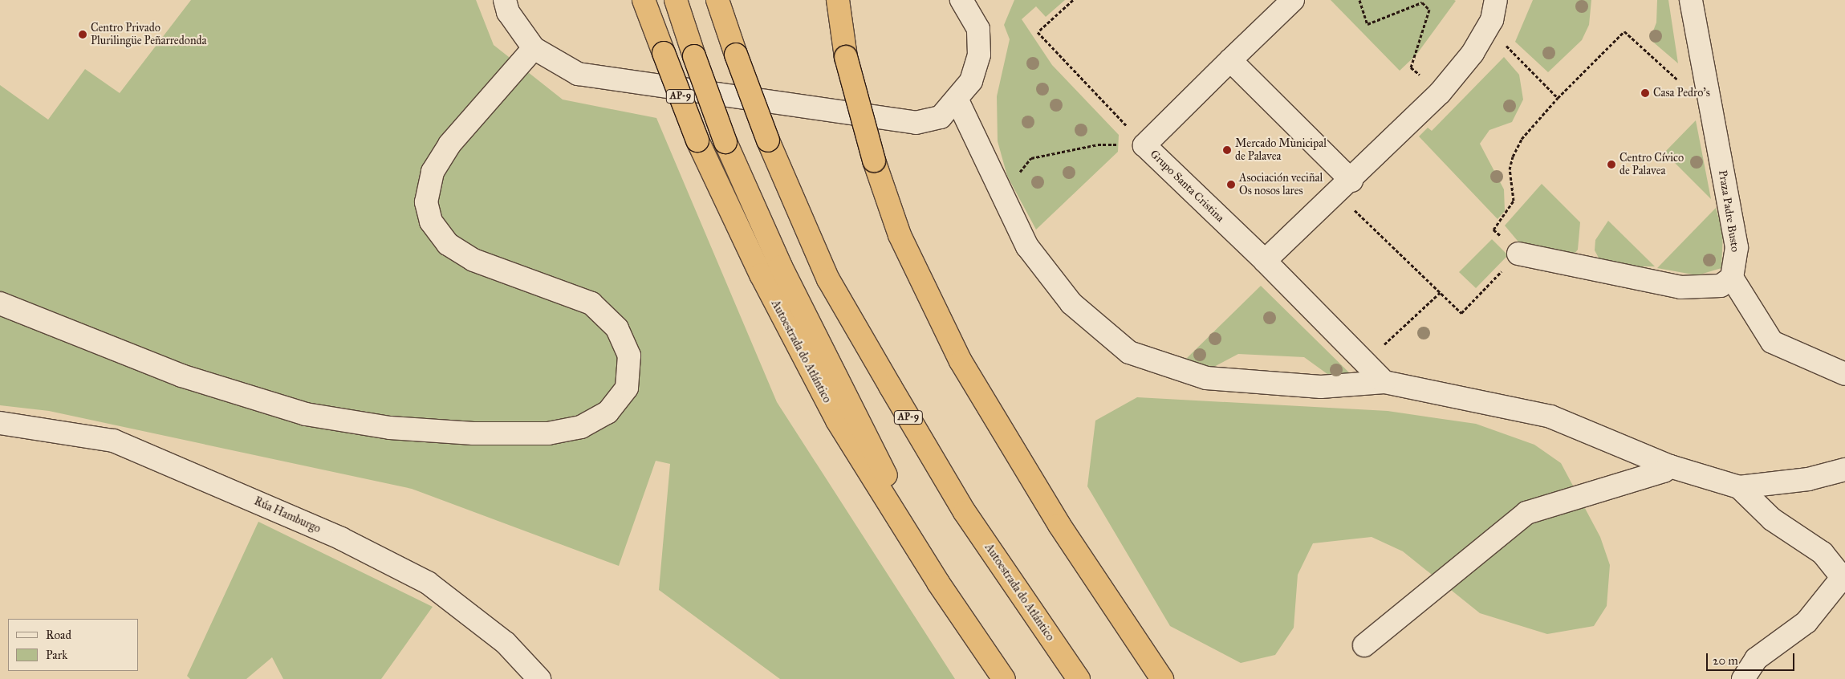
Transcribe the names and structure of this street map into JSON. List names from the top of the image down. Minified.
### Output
{"streets":{"highway":["AP-9","Autoestrada do Atlántico"],"street":["Grupo Santa Cristina","Praza Padre Busto","Rúa Hamburgo"]},"places":["Centro Privado Plurilingüe Peñarredonda","Casa Pedro's","Mercado Municipal de Palavea","Centro Cívico de Palavea","Asociación veciñal Os nosos lares"],"legend":["Road","Park"],"scale_bar":"20 m"}
